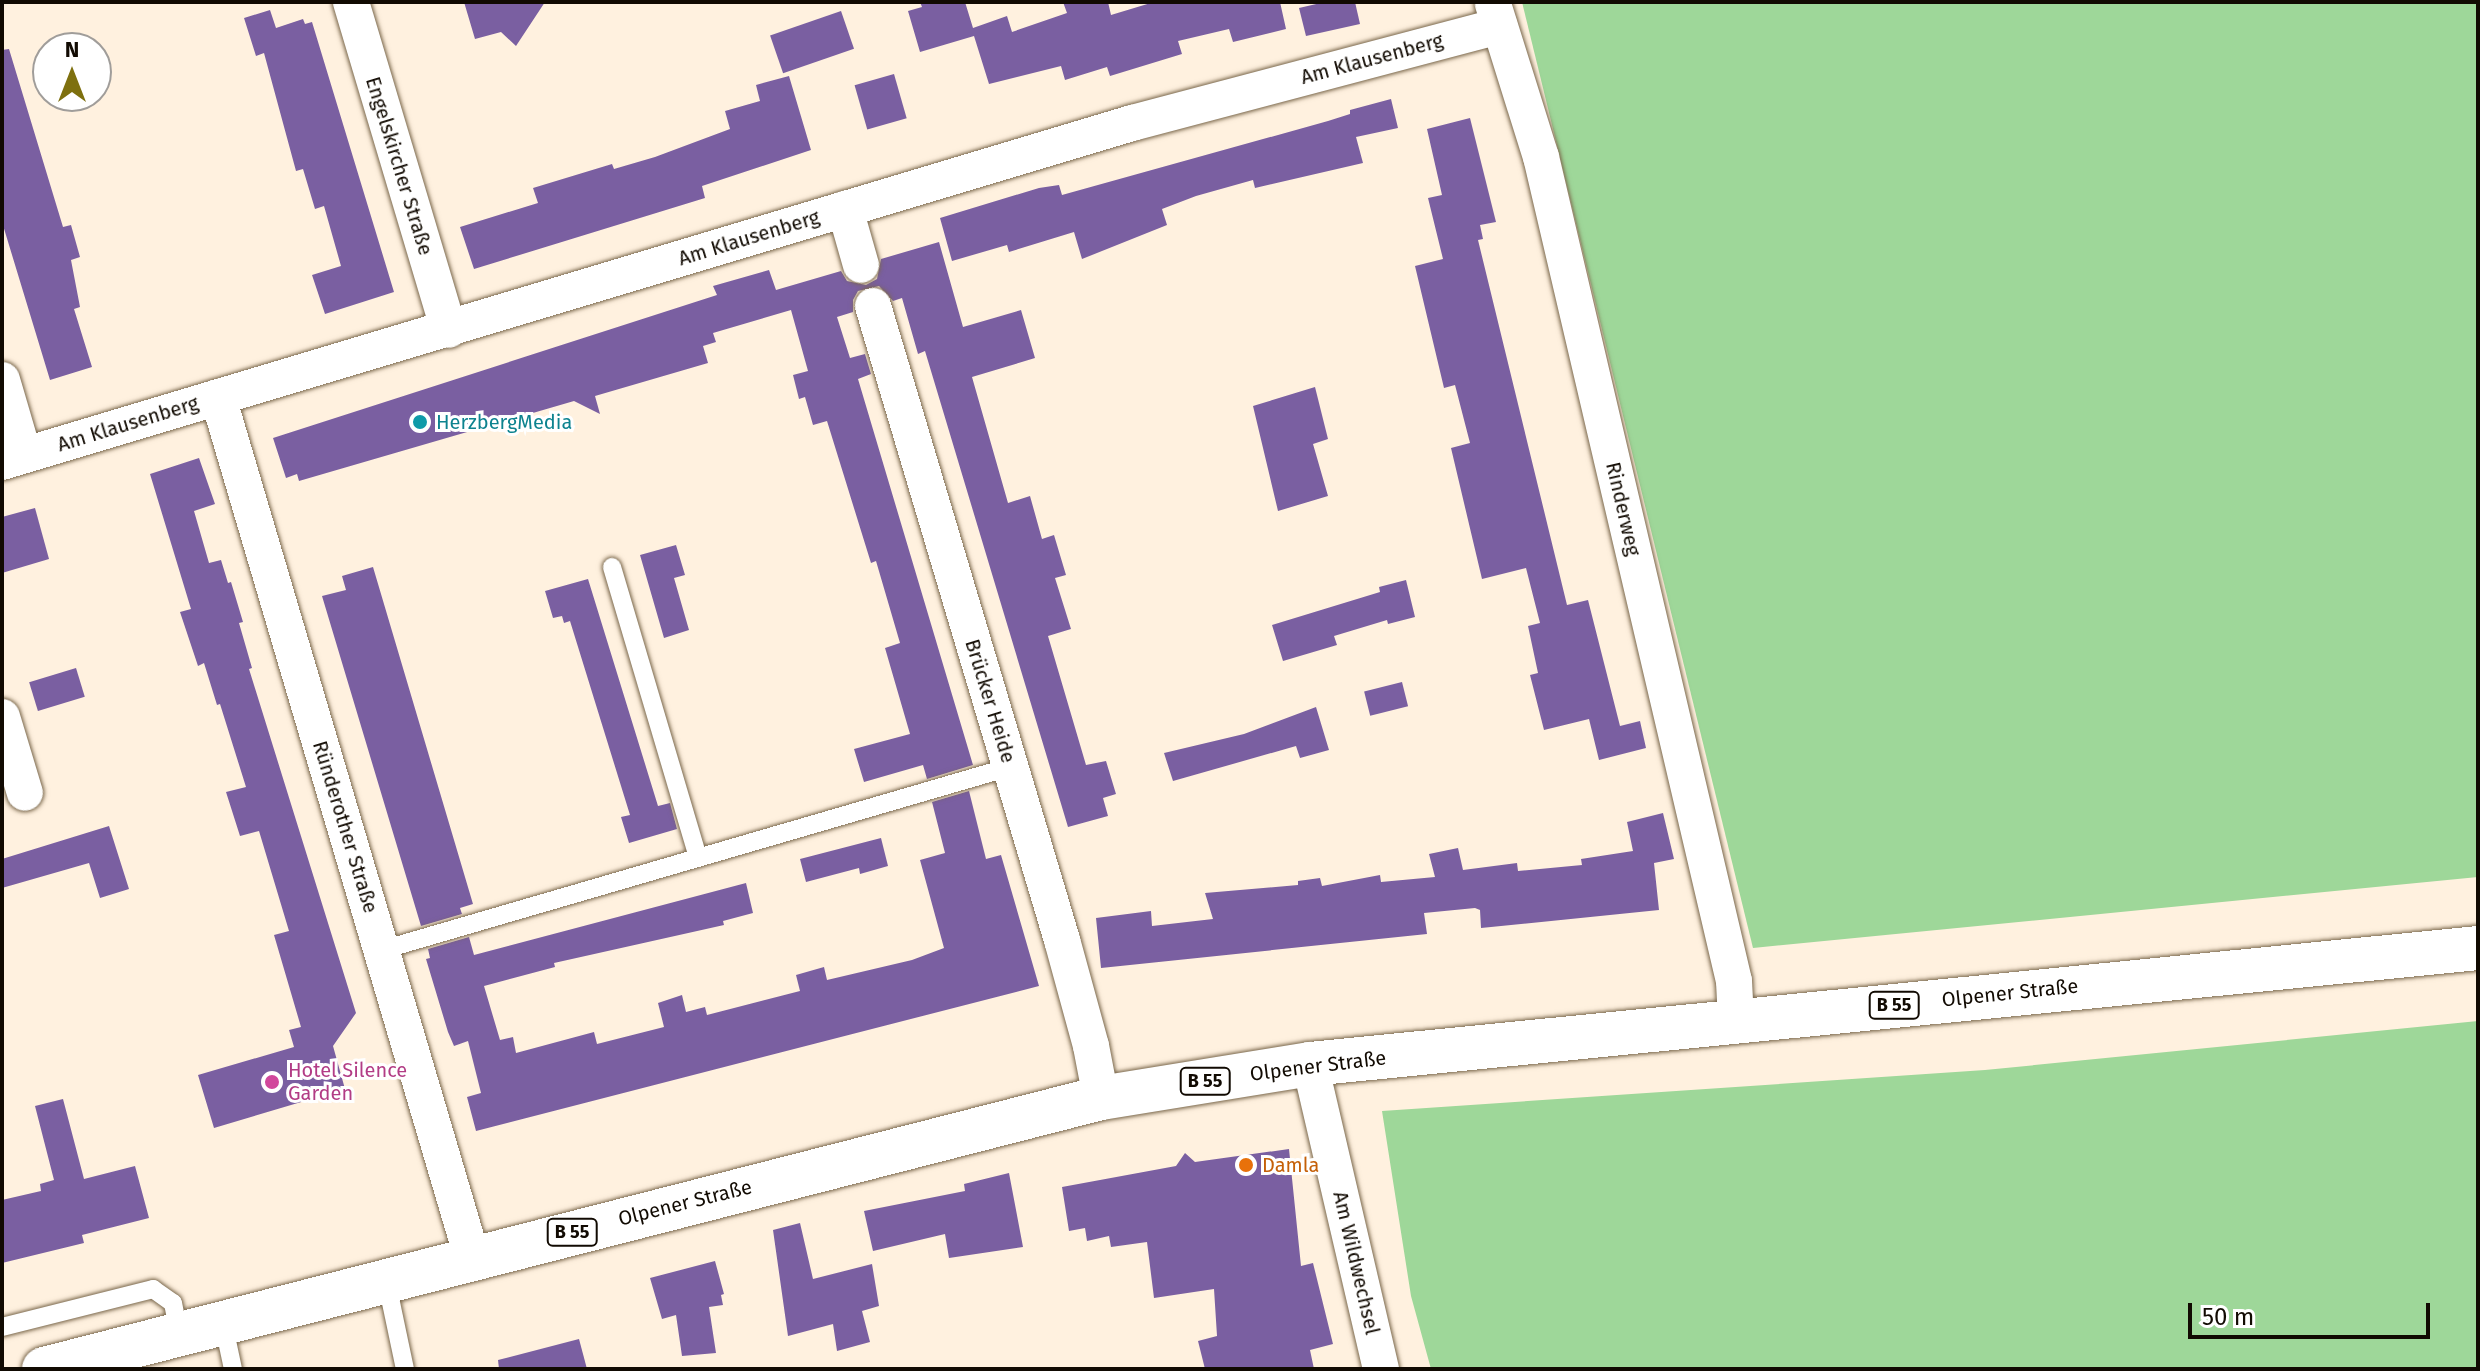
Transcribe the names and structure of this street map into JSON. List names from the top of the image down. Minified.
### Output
{"streets":{"main road":["Olpener Straße","B 55"],"street":["Am Klausenberg","Engelskircher Straße","Rinderweg","Brücker Heide","Ründerother Straße","Am Wildwechsel"]},"crossings":[["Am Klausenberg","Engelskircher Straße"],["Am Klausenberg","Rinderweg"],["Am Klausenberg","Ründerother Straße"],["Rinderweg","Olpener Straße"],["Brücker Heide","Olpener Straße"],["Ründerother Straße","Olpener Straße"],["Olpener Straße","Am Wildwechsel"]],"places":["HerzbergMedia","Hotel Silence Garden","Damla"],"scale_bar":"50 m","north":"top"}
